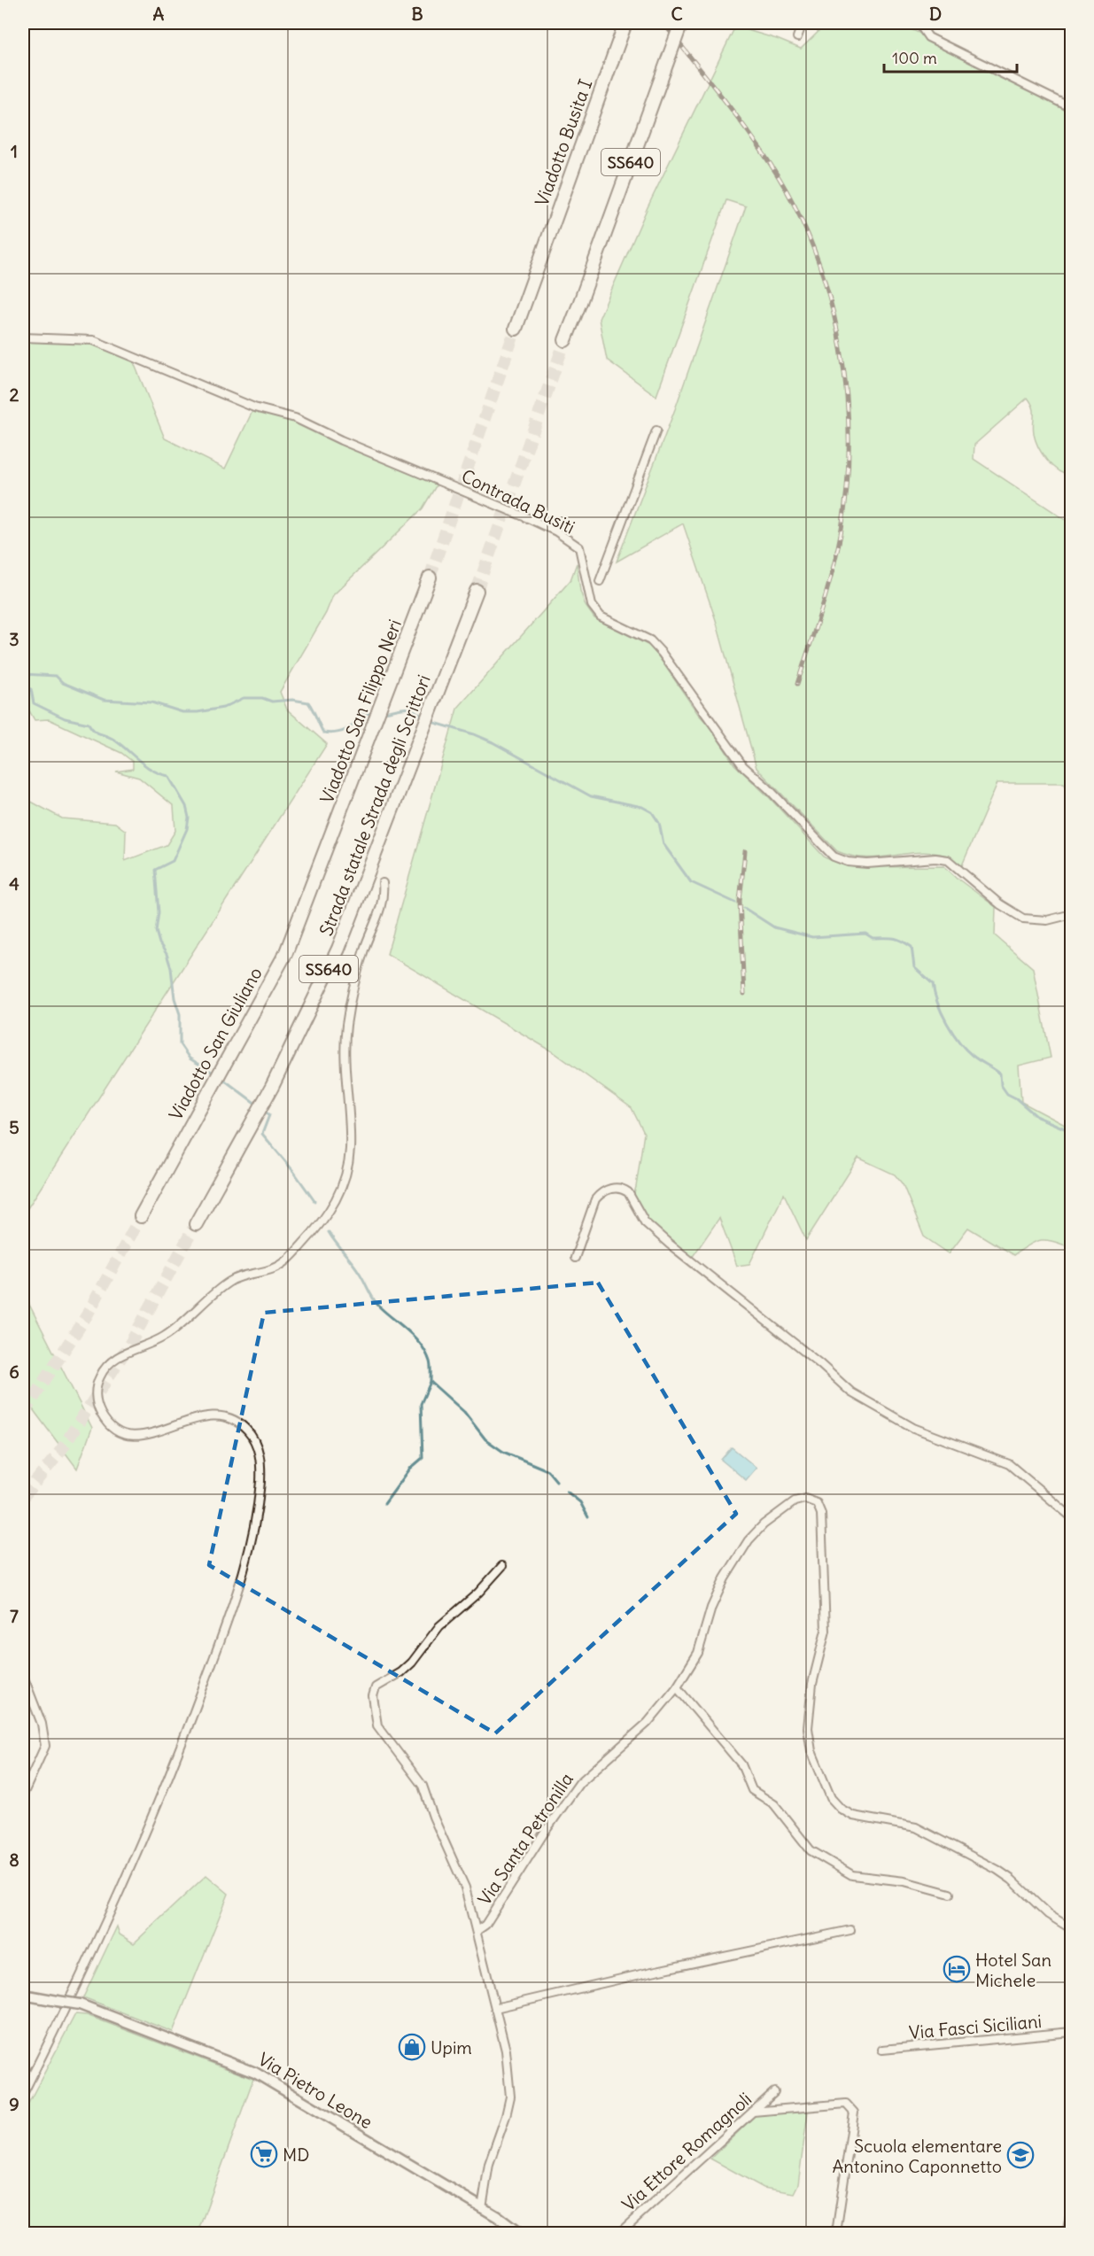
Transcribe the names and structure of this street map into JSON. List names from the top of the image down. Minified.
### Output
{"streets":{"highway":["Viadotto Busita I","SS640","Viadotto San Filippo Neri","Strada statale Strada degli Scrittori","Viadotto San Giuliano"],"main road":["Via Pietro Leone"],"street":["Contrada Busiti","Via Santa Petronilla","Via Fasci Siciliani","Via Ettore Romagnoli"]},"crossings":[["Viadotto San Filippo Neri","Strada statale Strada degli Scrittori"],["Strada statale Strada degli Scrittori","Viadotto San Giuliano"],["Via Santa Petronilla","Via Pietro Leone"]],"places":{"hotel":["Hotel San Michele"],"shop":["Upim"],"supermarket":["MD"],"school or university":["Scuola elementare Antonino Caponnetto"]},"scale_bar":"100 m","grid":{"columns":["A","B","C","D"],"rows":["1","2","3","4","5","6","7","8","9"]}}
